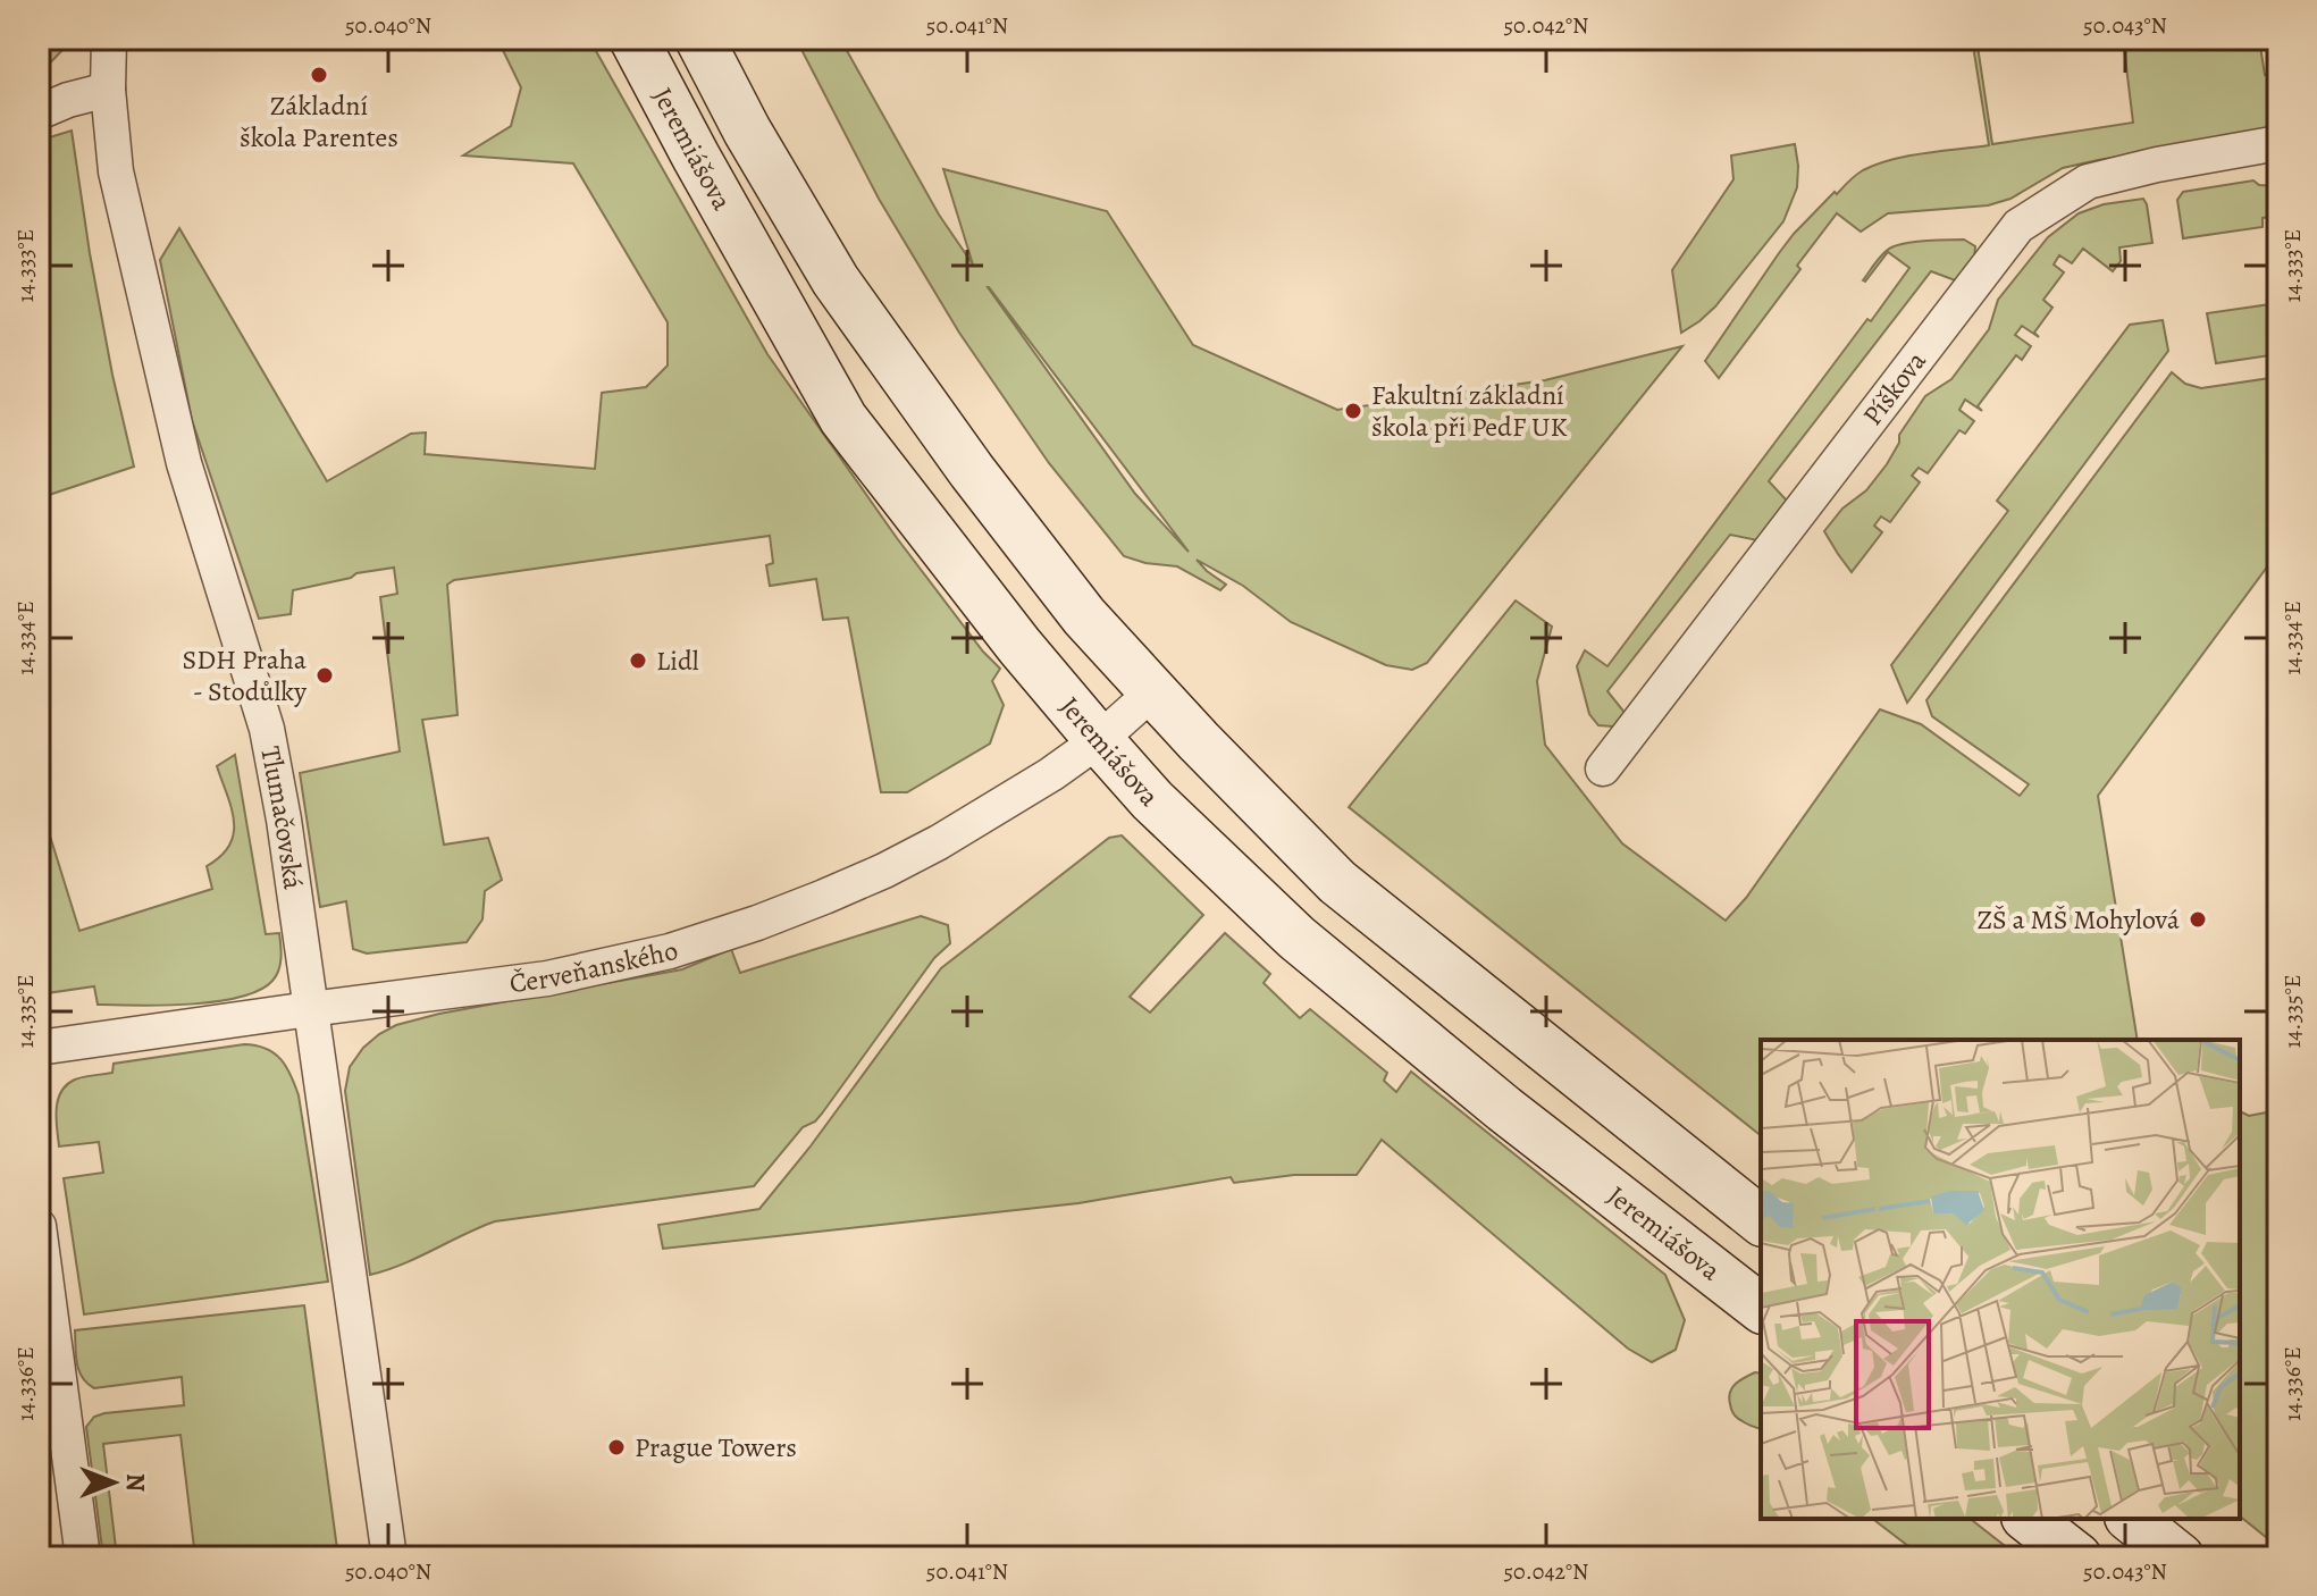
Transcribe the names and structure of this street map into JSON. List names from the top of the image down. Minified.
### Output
{"streets":{"main road":["Jeremiášova"],"street":["Píškova","Tlumačovská","Červeňanského"]},"crossings":[["Jeremiášova","Červeňanského"],["Tlumačovská","Červeňanského"]],"places":["Základní škola Parentes","Fakultní základní škola při PedF UK","Lidl","SDH Praha - Stodůlky","ZŠ a MŠ Mohylová","Prague Towers"],"north":"right","coordinates":["50.040°N","50.041°N","50.042°N","50.043°N","14.333°E","14.334°E","14.335°E","14.336°E"]}
